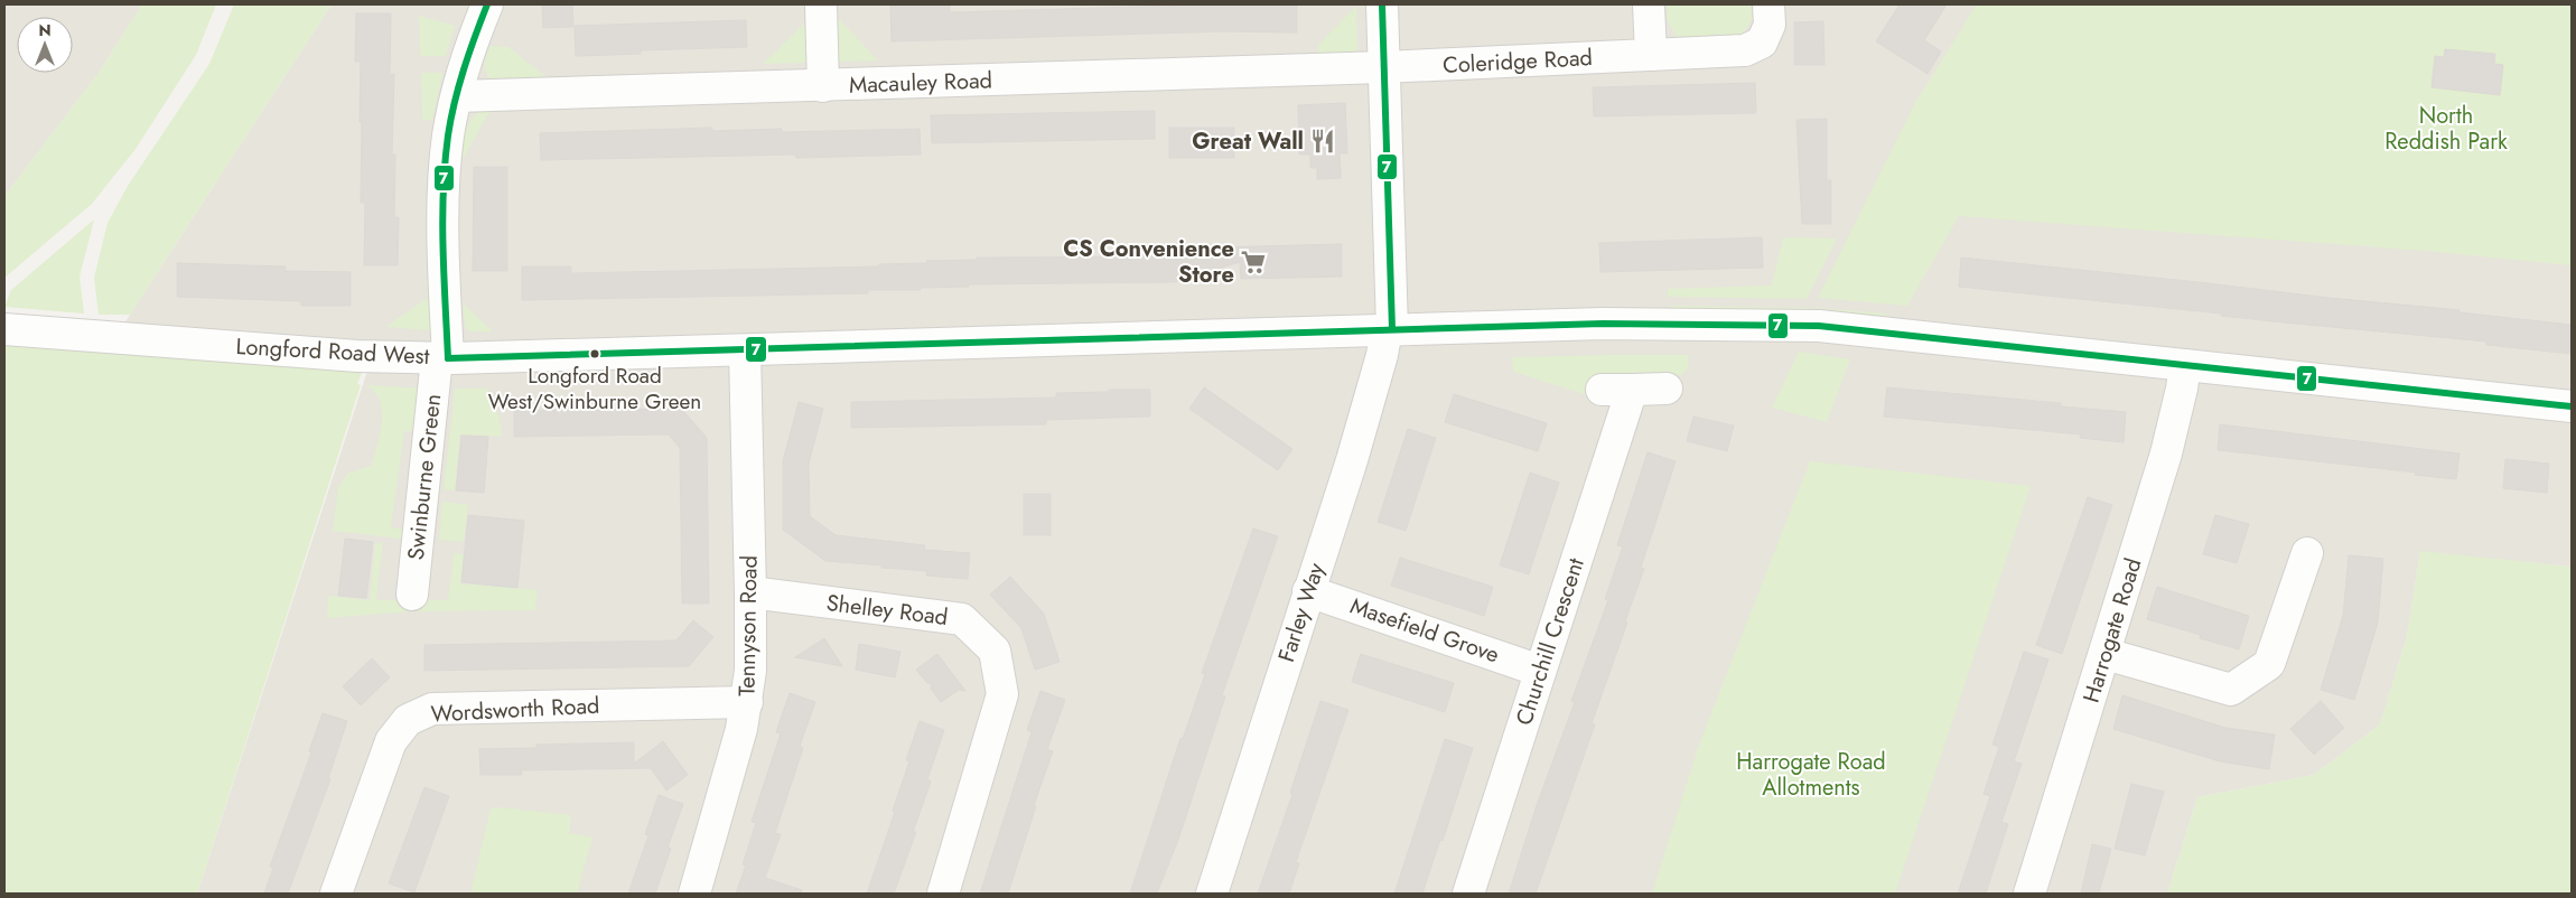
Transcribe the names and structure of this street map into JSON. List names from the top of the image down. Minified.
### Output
{"streets":{"street":["Coleridge Road","Macauley Road","Longford Road West","Swinburne Green","Shelley Road","Farley Way","Tennyson Road","Masefield Grove","Harrogate Road","Churchill Crescent","Wordsworth Road"]},"crossings":[["Coleridge Road","Macauley Road"],["Coleridge Road","Farley Way"],["Macauley Road","Swinburne Green"],["Macauley Road","Farley Way"],["Longford Road West","Swinburne Green"],["Longford Road West","Farley Way"],["Longford Road West","Tennyson Road"],["Longford Road West","Harrogate Road"],["Shelley Road","Tennyson Road"],["Farley Way","Masefield Grove"],["Tennyson Road","Wordsworth Road"],["Masefield Grove","Churchill Crescent"]],"parks":["North Reddish Park","Harrogate Road Allotments"],"places":{"restaurant":["Great Wall"],"supermarket":["CS Convenience Store"],"other":["Longford Road West/Swinburne Green"]},"lines":["transit line 7"],"north":"top"}
